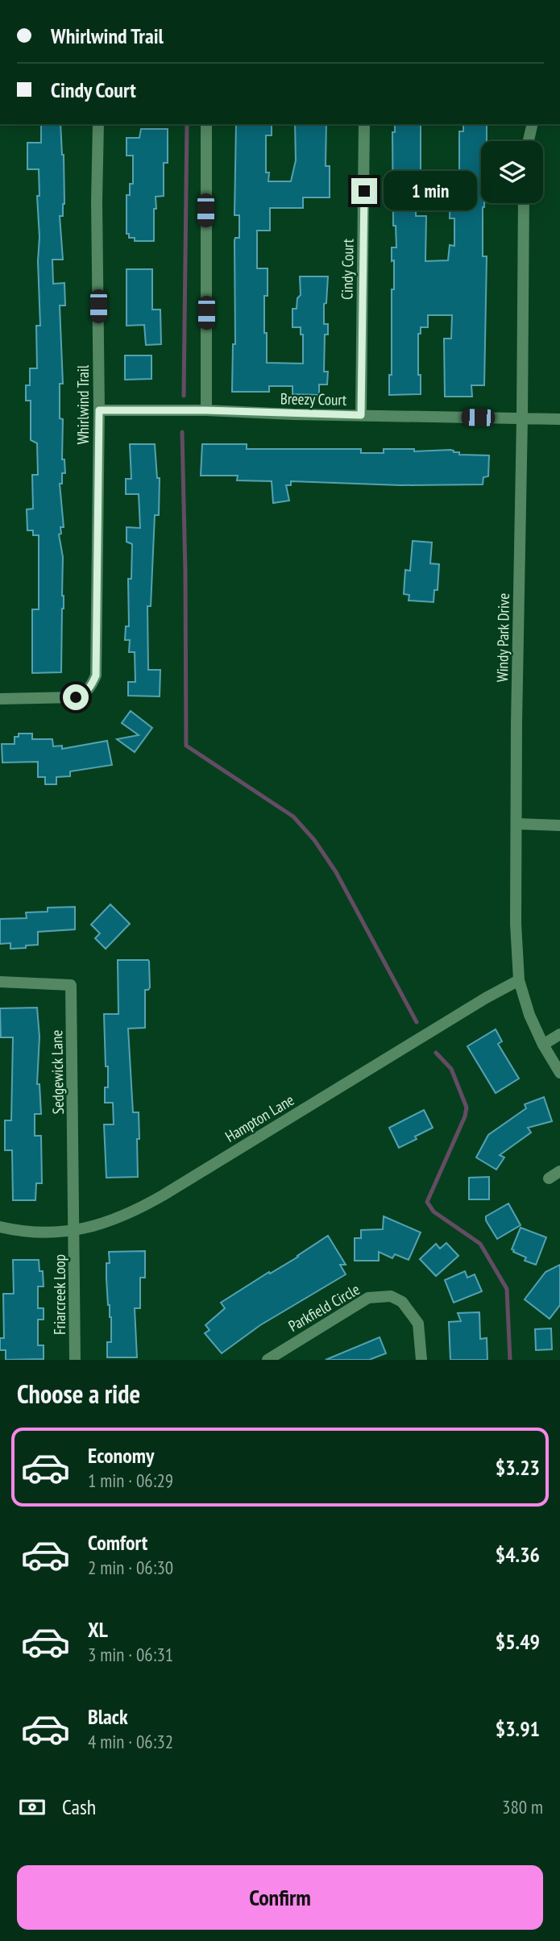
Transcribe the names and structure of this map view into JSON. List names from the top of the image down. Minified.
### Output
{"streets":{"street":["Cindy Court","Breezy Court","Whirlwind Trail","Windy Park Drive","Sedgewick Lane","Hampton Lane","Friarcreek Loop","Parkfield Circle"]},"crossings":[["Cindy Court","Breezy Court"],["Breezy Court","Whirlwind Trail"],["Breezy Court","Windy Park Drive"],["Windy Park Drive","Hampton Lane"],["Sedgewick Lane","Hampton Lane"],["Sedgewick Lane","Friarcreek Loop"],["Hampton Lane","Friarcreek Loop"]],"page":{"banner":["Whirlwind Trail","Cindy Court"],"bubble":"1 min","heading":"Choose a ride","list":[{"name":"Economy","note":"1 min · 06:29","value":"$3.23"},{"name":"Comfort","note":"2 min · 06:30","value":"$4.36"},{"name":"XL","note":"3 min · 06:31","value":"$5.49"},{"name":"Black","note":"4 min · 06:32","value":"$3.91"}],"pay":["Cash","380 m"],"buttons":"Confirm"}}
